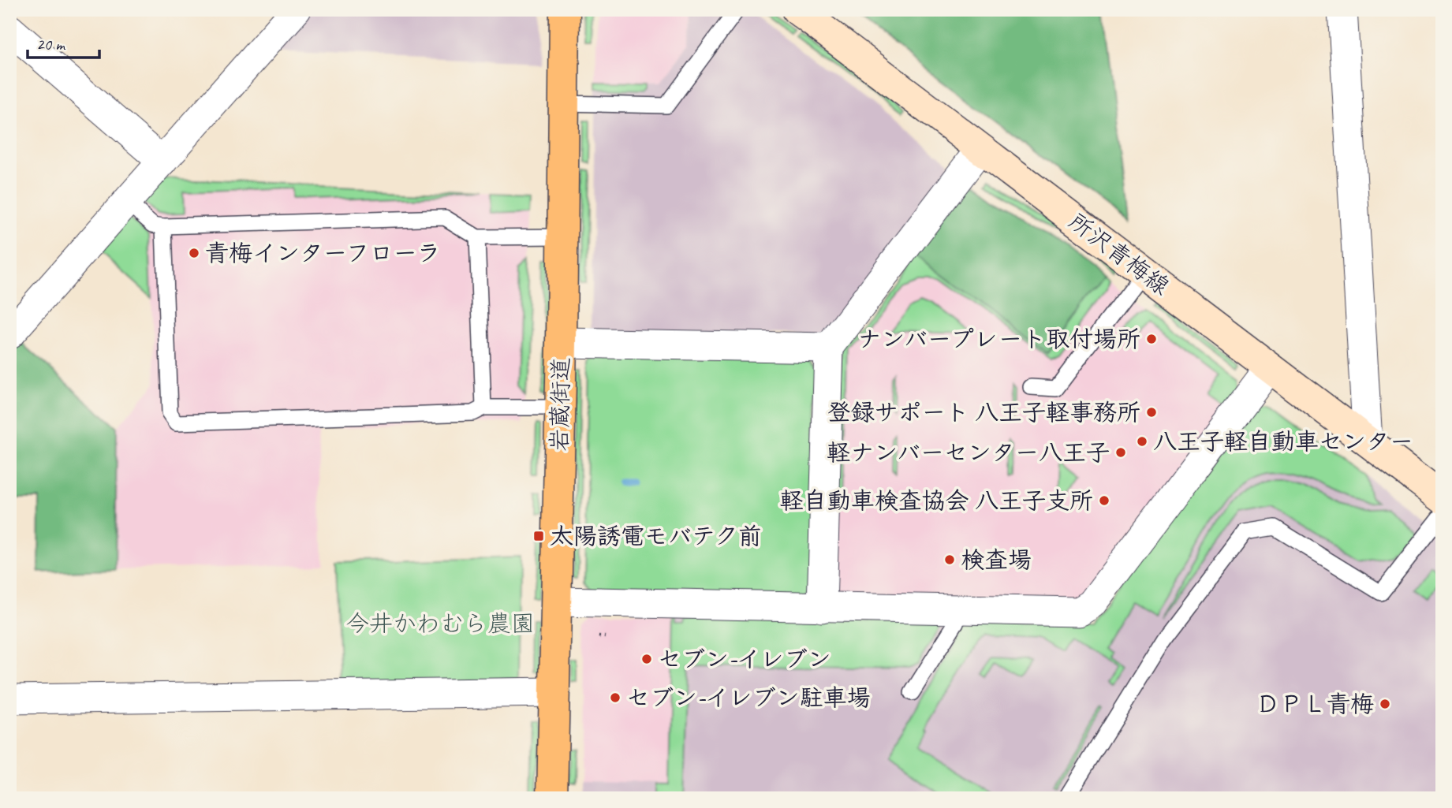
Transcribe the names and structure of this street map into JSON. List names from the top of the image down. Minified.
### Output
{"streets":{"main road":["所沢青梅線","岩蔵街道"]},"parks":["今井かわむら農園"],"places":{"other":["青梅インターフローラ","ナンバープレート取付場所","登録サポート 八王子軽事務所","八王子軽自動車センター","軽ナンバーセンター八王子","軽自動車検査協会 八王子支所","検査場","セブン-イレブン","セブン-イレブン駐車場","ＤＰＬ青梅"],"transit":["太陽誘電モバテク前"]},"scale_bar":"20 m"}
